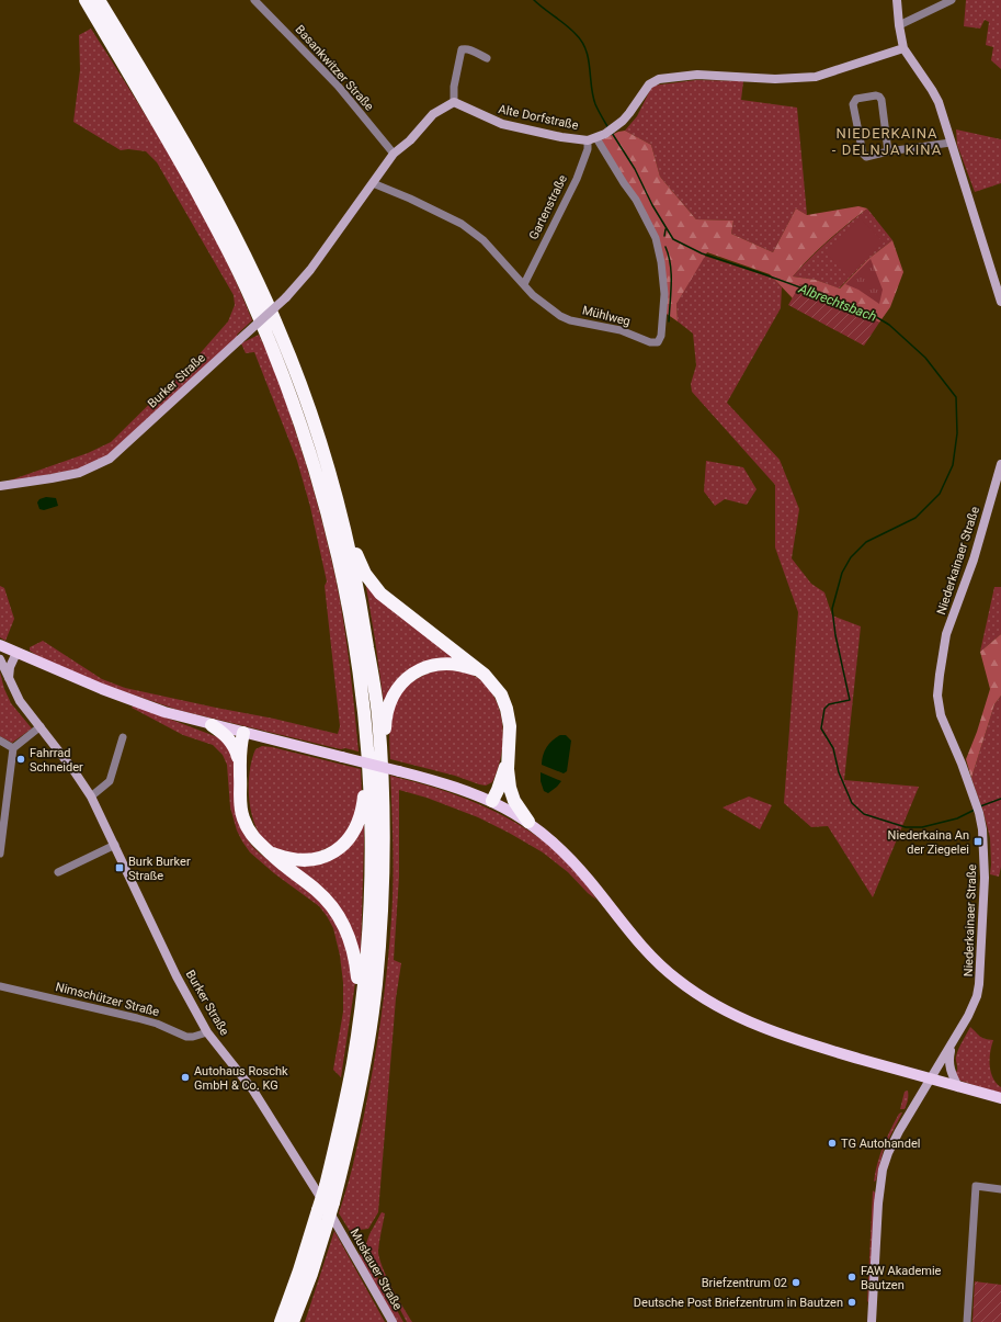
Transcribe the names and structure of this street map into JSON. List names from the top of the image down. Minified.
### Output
{"streets":{"street":["Basankwitzer Straße","Alte Dorfstraße","Gartenstraße","Mühlweg","Burker Straße","Niederkainaer Straße","Nimschützer Straße","Muskauer Straße"]},"crossings":[["Alte Dorfstraße","Gartenstraße"],["Alte Dorfstraße","Mühlweg"],["Gartenstraße","Mühlweg"],["Mühlweg","Burker Straße"],["Burker Straße","Nimschützer Straße"],["Burker Straße","Muskauer Straße"]],"districts":["NIEDERKAINA - DELNJA KINA"],"water":["Albrechtsbach"],"places":{"other":["Fahrrad Schneider","Autohaus Roschk GmbH & Co. KG","TG Autohandel","FAW Akademie Bautzen","Briefzentrum 02","Deutsche Post Briefzentrum in Bautzen"],"transit":["Niederkaina An der Ziegelei","Burk Burker Straße"]}}
